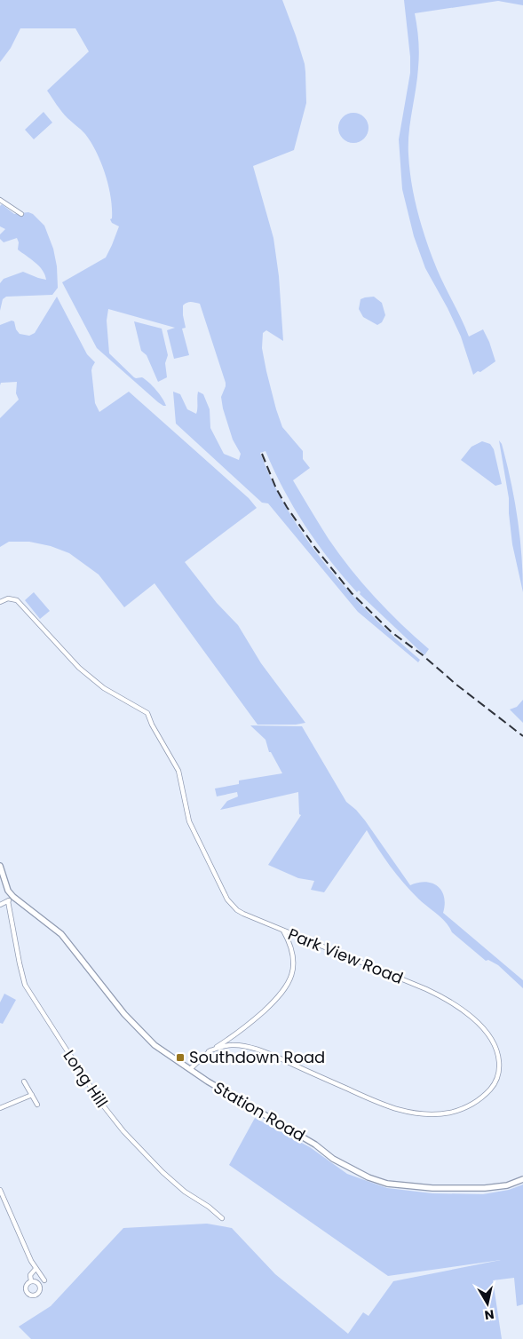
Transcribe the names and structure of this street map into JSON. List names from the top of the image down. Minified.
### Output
{"streets":{"street":["Park View Road","Long Hill","Station Road"]},"places":{"transit":["Southdown Road"]},"north":"bottom"}
